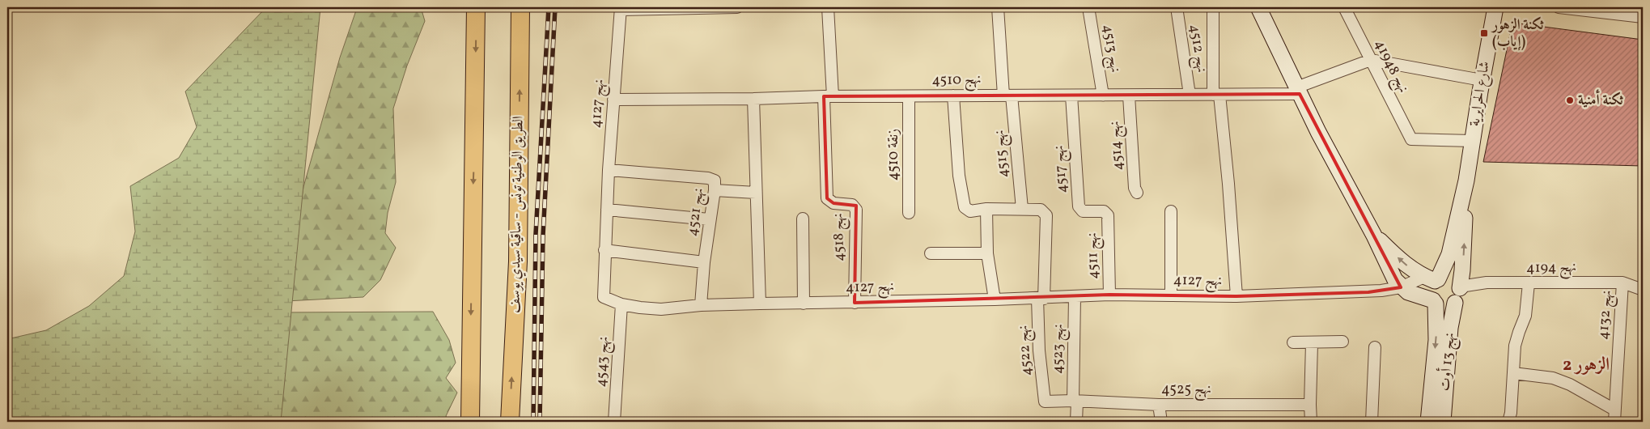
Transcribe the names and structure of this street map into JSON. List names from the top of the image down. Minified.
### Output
{"streets":{"highway":["الطريق الوطنية تونس - ساقية سيدي يوسف"],"main road":["شارع الحرايرية","نهج 13 أوت"],"street":["نهج 4513","نهج 4512","نهج 41948","نهج 4510","نهج 4127","نهج 4514","نهج 4515","زنقة 4510","نهج 4517","نهج 4521","نهج 4518","نهج 4511","نهج 4194","نهج 4132","نهج 4523","نهج 4522","نهج 4543","نهج 4525"]},"crossings":[["نهج 4513","نهج 4510"],["نهج 4512","نهج 4510"],["نهج 41948","نهج 4510"],["نهج 41948","شارع الحرايرية"],["نهج 4510","نهج 4127"],["نهج 4510","نهج 4514"],["نهج 4510","نهج 4515"],["نهج 4510","زنقة 4510"],["نهج 4510","نهج 4517"],["نهج 4510","نهج 4518"],["شارع الحرايرية","نهج 4127"],["شارع الحرايرية","نهج 4194"],["شارع الحرايرية","نهج 13 أوت"],["نهج 4127","نهج 4521"],["نهج 4127","نهج 4518"],["نهج 4127","نهج 4511"],["نهج 4127","نهج 4194"],["نهج 4127","نهج 4523"],["نهج 4127","نهج 4522"],["نهج 4127","نهج 4543"],["نهج 4127","نهج 13 أوت"],["نهج 4515","نهج 4522"],["نهج 4517","نهج 4511"],["نهج 4194","نهج 4132"],["نهج 4194","نهج 13 أوت"],["نهج 4523","نهج 4525"],["نهج 4522","نهج 4525"]],"districts":["الزهور 2"],"places":{"transit":["ثكنة الزهور (إياب)"],"other":["ثكنة أمنية"]}}
